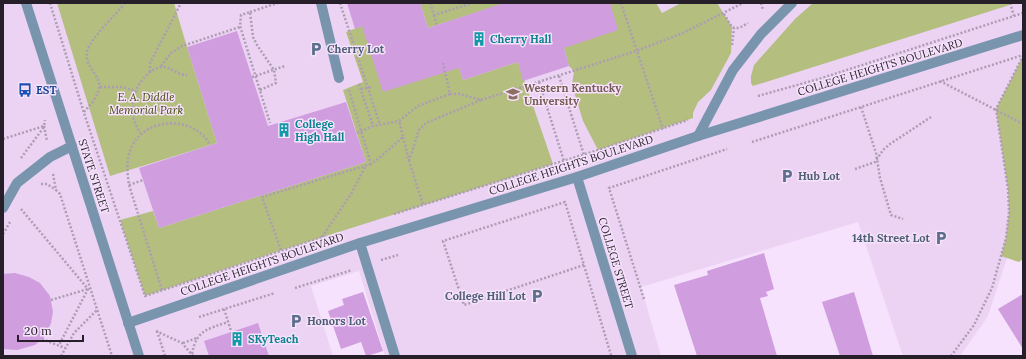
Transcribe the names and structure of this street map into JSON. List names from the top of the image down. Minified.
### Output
{"streets":{"street":["COLLEGE HEIGHTS BOULEVARD","STATE STREET","COLLEGE STREET"]},"crossings":[["COLLEGE HEIGHTS BOULEVARD","STATE STREET"],["COLLEGE HEIGHTS BOULEVARD","COLLEGE STREET"]],"parks":["E. A. Diddle Memorial Park"],"places":{"building":["Cherry Hall","College High Hall","SKyTeach"],"parking":["Cherry Lot","Hub Lot","14th Street Lot","College Hill Lot","Honors Lot"],"bus stop":["EST"],"school or university":["Western Kentucky University"]},"scale_bar":"20 m"}
